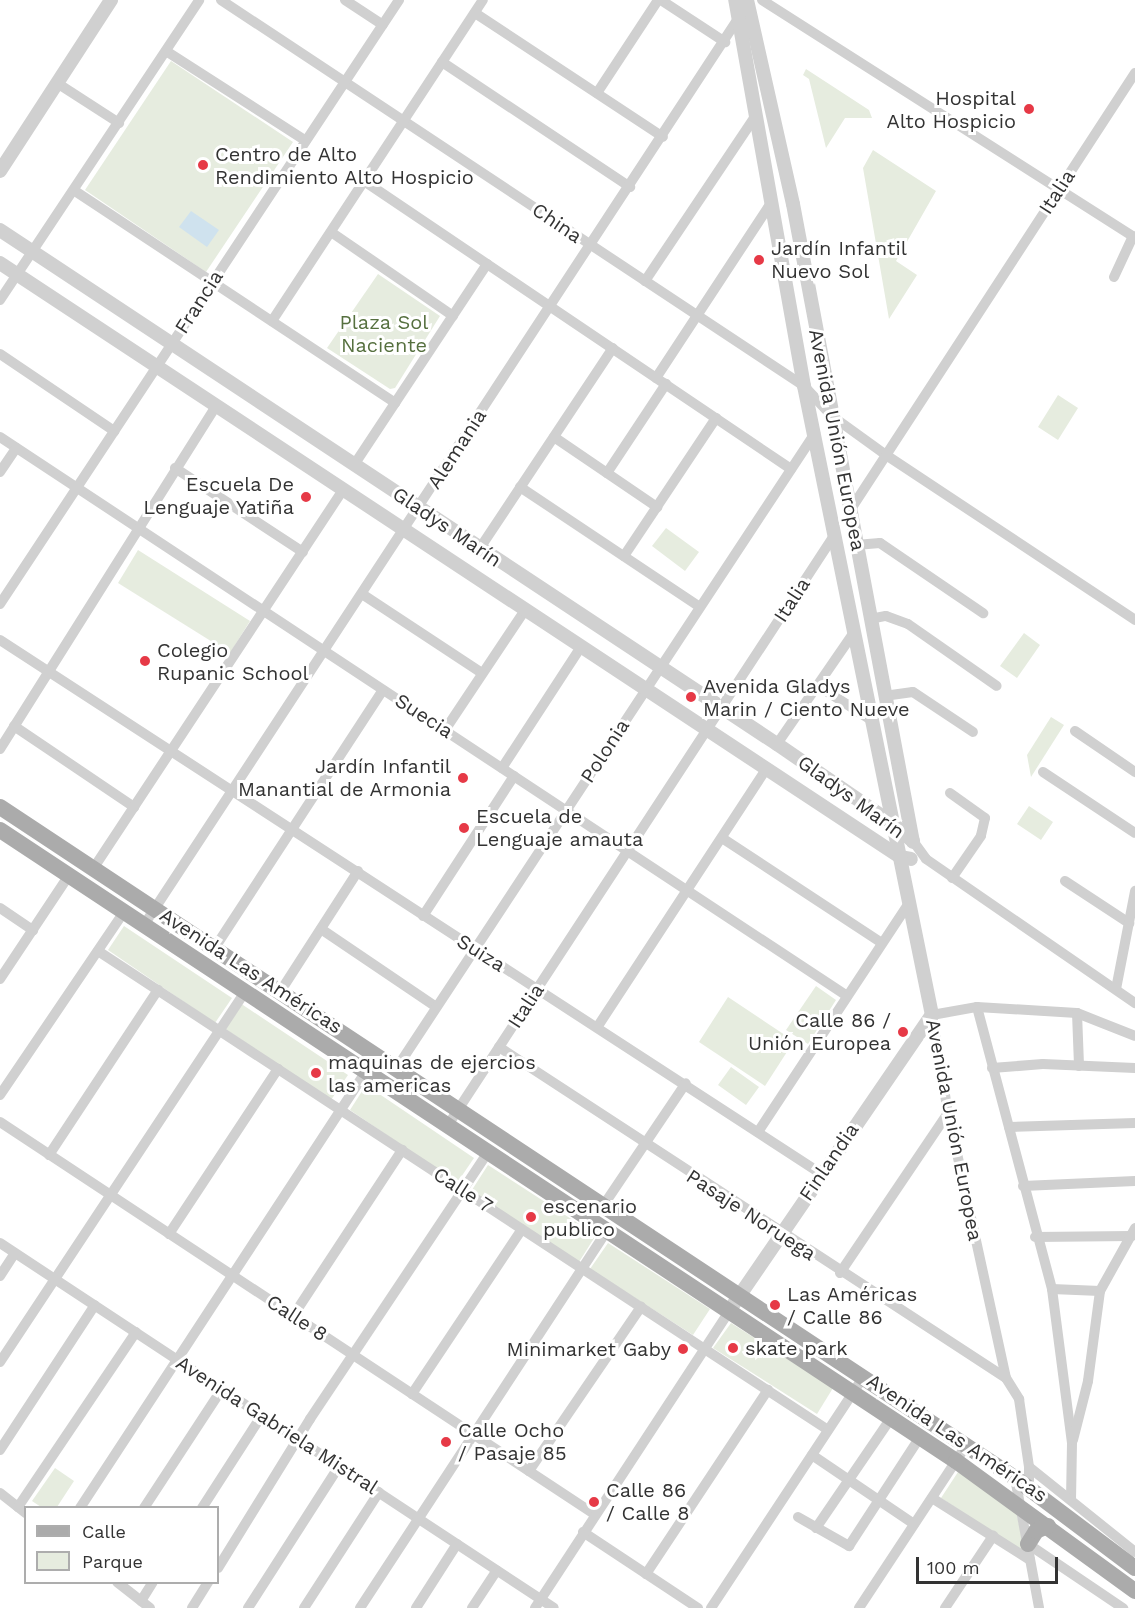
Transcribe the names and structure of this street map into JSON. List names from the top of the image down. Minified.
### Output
{"streets":{"main road":["Avenida Las Américas"],"street":["Italia","China","Francia","Avenida Unión Europea","Alemania","Gladys Marín","Suecia","Polonia","Suiza","Finlandia","Calle 7","Pasaje Noruega","Calle 8","Avenida Gabriela Mistral"]},"crossings":[["Italia","China"],["Italia","Avenida Unión Europea"],["Italia","Gladys Marín"],["Italia","Suecia"],["Italia","Suiza"],["Italia","Avenida Las Américas"],["Italia","Pasaje Noruega"],["China","Francia"],["China","Avenida Unión Europea"],["China","Alemania"],["Francia","Gladys Marín"],["Francia","Suecia"],["Avenida Unión Europea","Alemania"],["Avenida Unión Europea","Gladys Marín"],["Avenida Unión Europea","Polonia"],["Avenida Unión Europea","Avenida Las Américas"],["Avenida Unión Europea","Finlandia"],["Avenida Unión Europea","Pasaje Noruega"],["Alemania","Gladys Marín"],["Alemania","Suecia"],["Alemania","Suiza"],["Alemania","Avenida Las Américas"],["Gladys Marín","Polonia"],["Suecia","Polonia"],["Polonia","Suiza"],["Polonia","Avenida Las Américas"],["Suiza","Finlandia"],["Avenida Las Américas","Finlandia"],["Finlandia","Pasaje Noruega"]],"parks":["Plaza Sol Naciente"],"places":["Hospital Alto Hospicio","Centro de Alto Rendimiento Alto Hospicio","Jardín Infantil Nuevo Sol","Escuela De Lenguaje Yatiña","Colegio Rupanic School","Avenida Gladys Marin / Ciento Nueve","Jardín Infantil Manantial de Armonia","Escuela de Lenguaje amauta","Calle 86 / Unión Europea","maquinas de ejercios las americas","escenario publico","Las Américas / Calle 86","skate park","Minimarket Gaby","Calle Ocho / Pasaje 85","Calle 86 / Calle 8"],"legend":["Calle","Parque"],"scale_bar":"100 m"}
